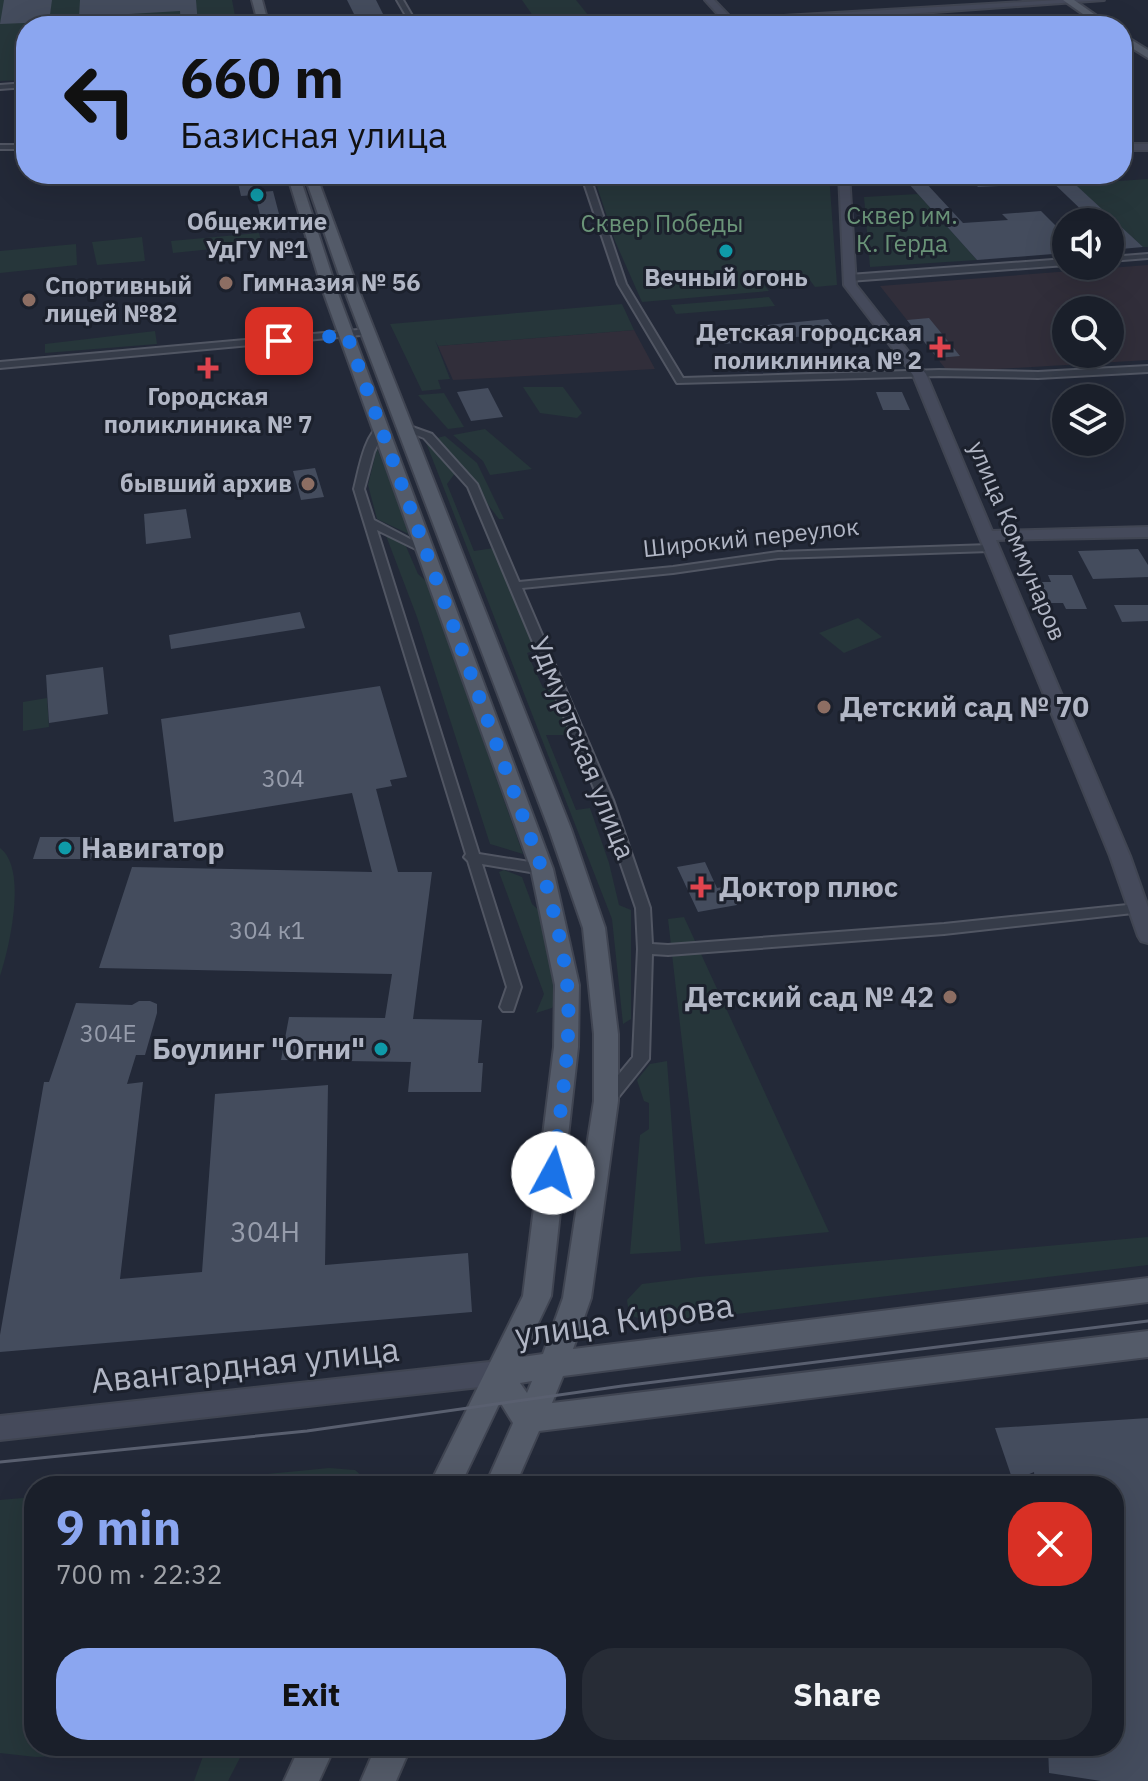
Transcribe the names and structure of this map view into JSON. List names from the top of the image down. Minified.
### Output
{"streets":{"main road":["Удмуртская улица","улица Кирова"],"street":["Широкий переулок","улица Коммунаров","Авангардная улица"]},"crossings":[["Широкий переулок","улица Коммунаров"],["Широкий переулок","Удмуртская улица"],["Удмуртская улица","улица Кирова"],["улица Кирова","Авангардная улица"]],"parks":["Сквер им. К. Герда","Сквер Победы"],"places":{"other":["Общежитие УдГУ №1","Вечный огонь","Гимназия № 56","Спортивный лицей №82","бывший архив","Детский сад № 70","Навигатор","Детский сад № 42","Боулинг \"Огни\""],"health":["Детская городская поликлиника № 2","Городская поликлиника № 7","Доктор плюс"]},"house_numbers":["304","304 к1","304Е","304Н"],"page":{"turn":["660 m","Базисная улица"],"heading":["9 min","700 m · 22:32"],"buttons":["Exit","Share"]}}
